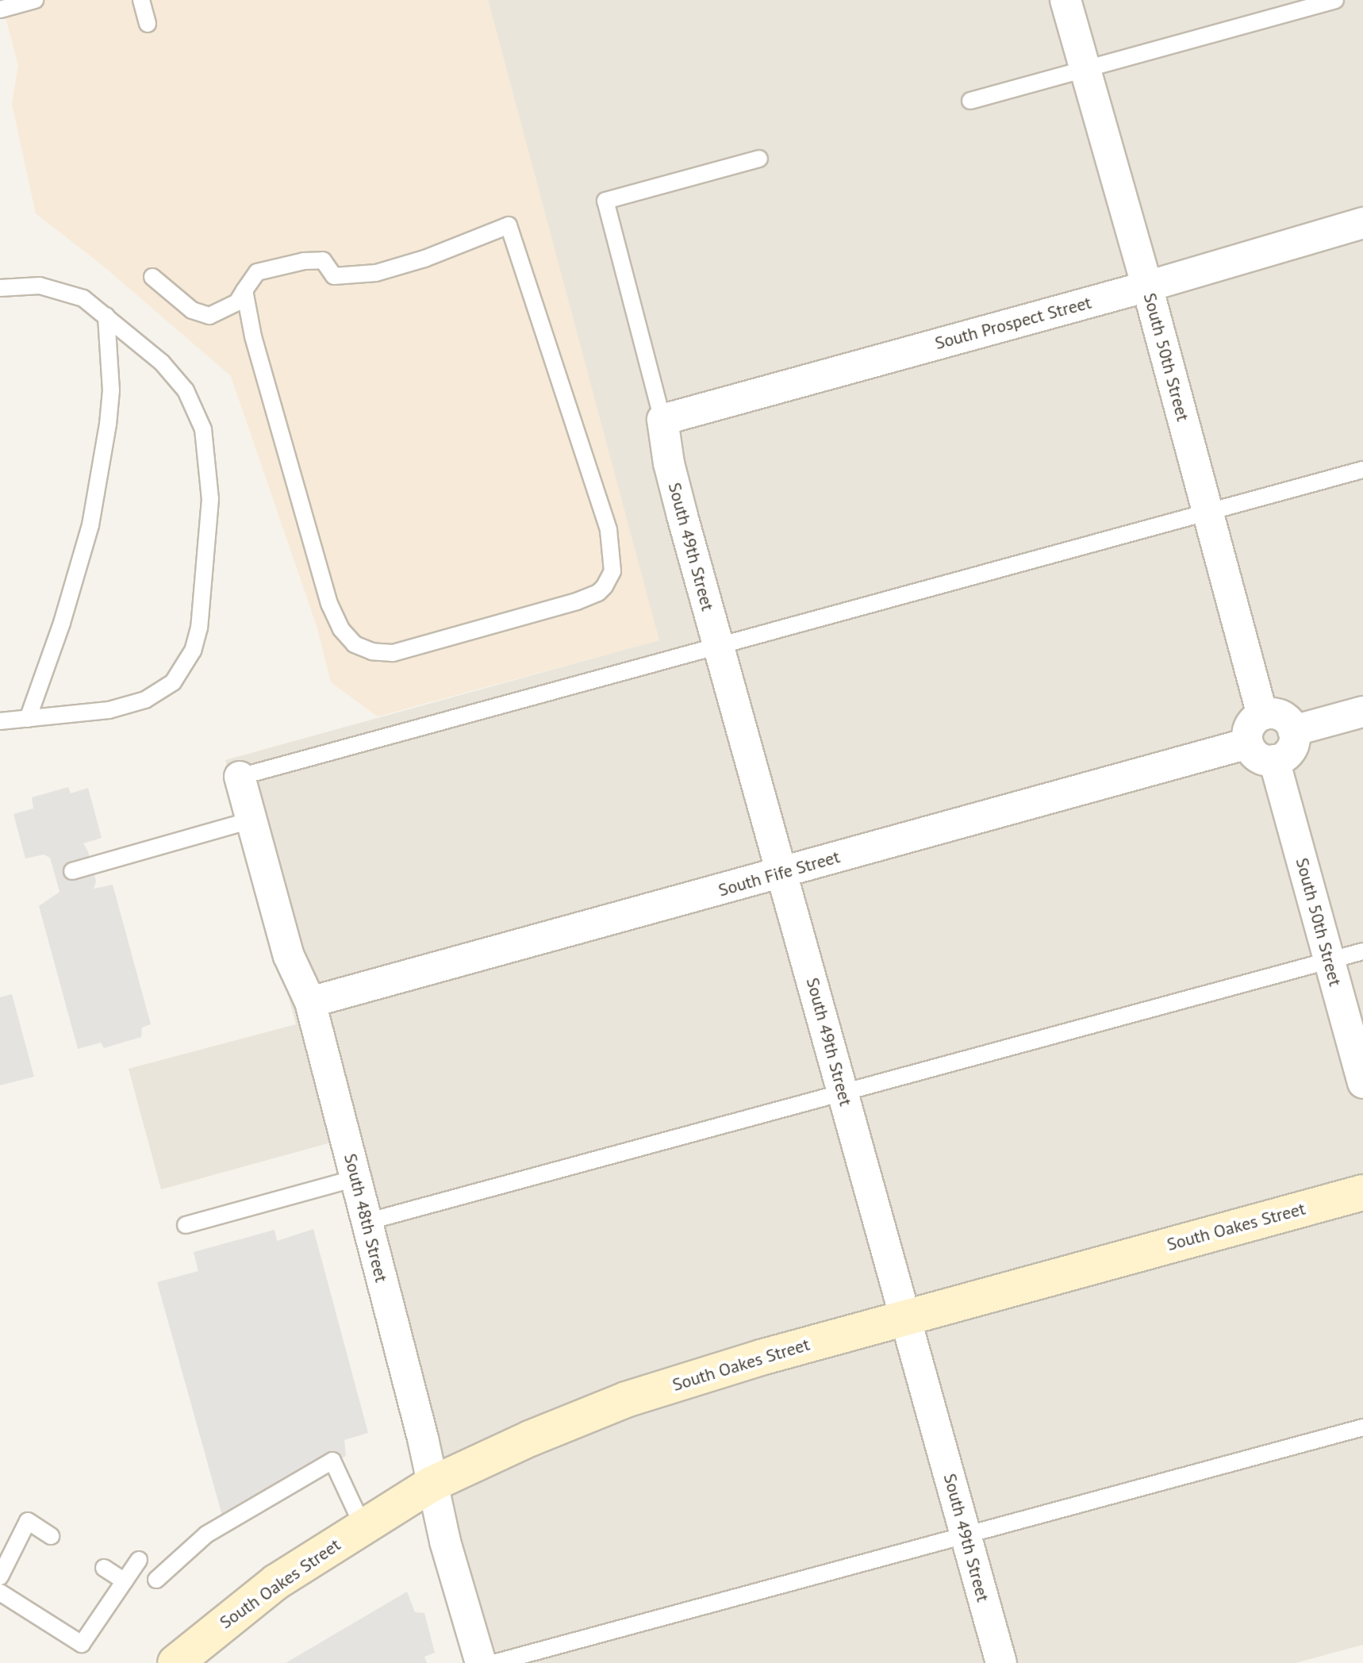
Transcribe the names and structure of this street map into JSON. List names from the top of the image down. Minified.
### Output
{"streets":{"street":["South Prospect Street","South 50th Street","South 49th Street","South Fife Street","South 48th Street","South Oakes Street"]},"crossings":[["South Prospect Street","South 50th Street"],["South Prospect Street","South 49th Street"],["South 50th Street","South Fife Street"],["South 49th Street","South Fife Street"],["South 49th Street","South Oakes Street"],["South Fife Street","South 48th Street"],["South 48th Street","South Oakes Street"]]}
